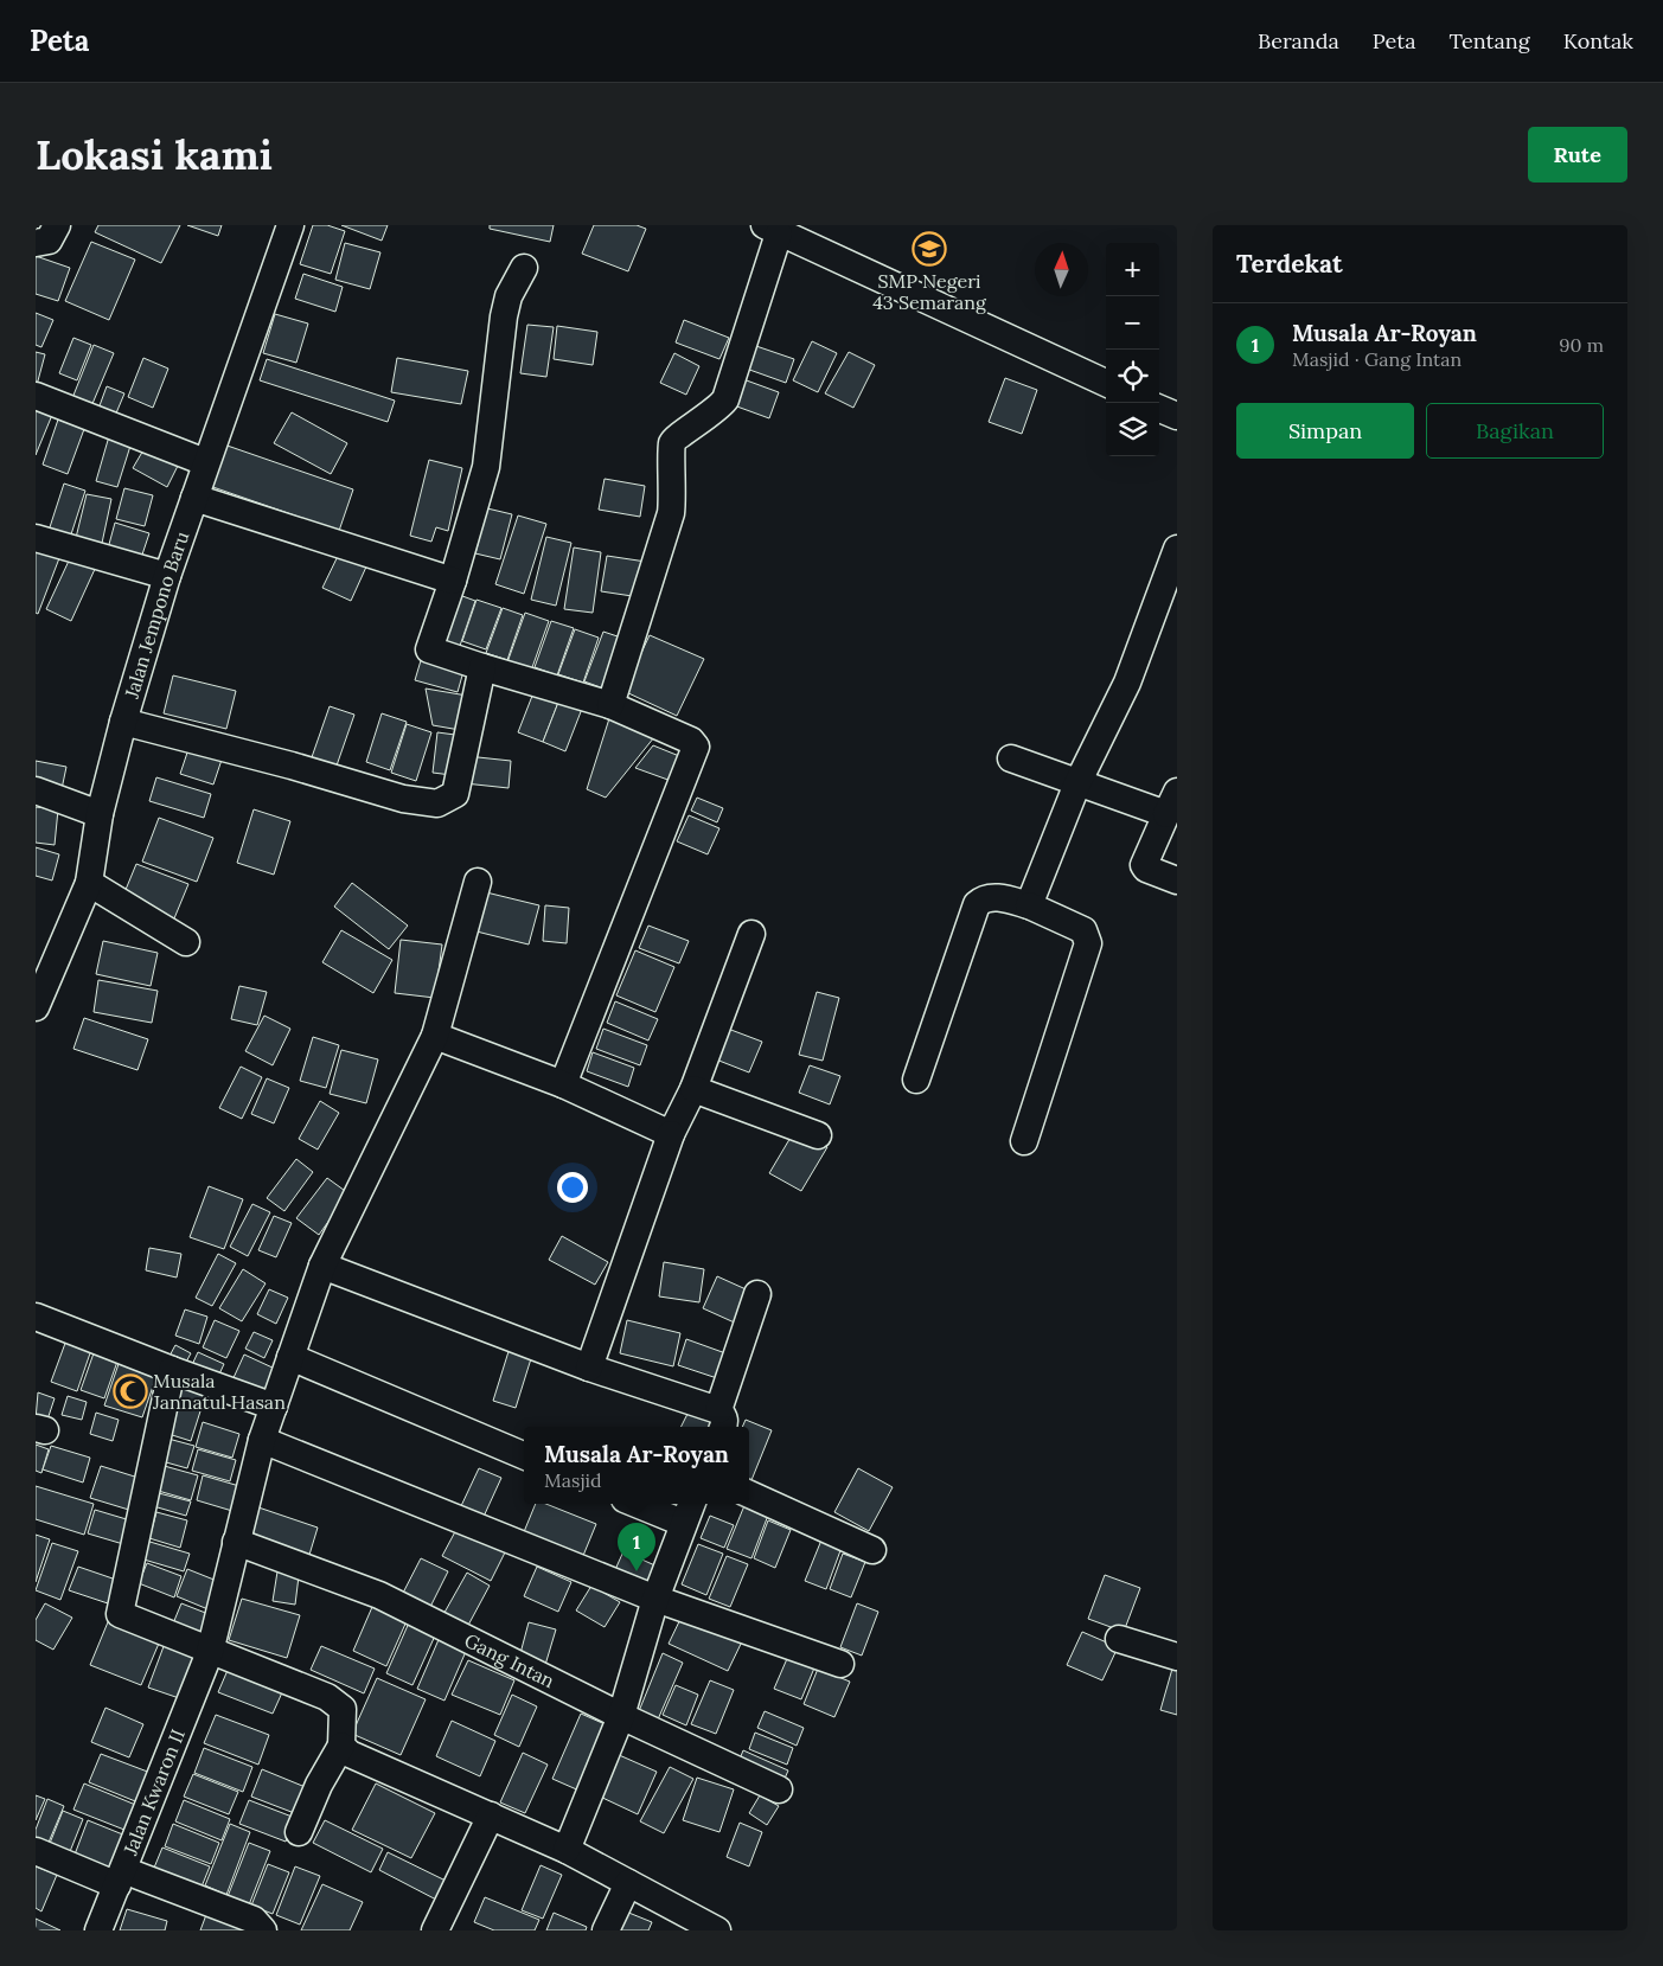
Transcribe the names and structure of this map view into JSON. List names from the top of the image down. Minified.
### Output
{"streets":{"street":["Jalan Jempono Baru","Gang Intan","Jalan Kwaron II"]},"crossings":[["Gang Intan","Jalan Kwaron II"]],"places":{"school or university":["SMP Negeri 43 Semarang"],"mosque":["Musala Jannatul Hasan"]},"north":"top","page":{"header":"Peta","nav":["Beranda","Peta","Tentang","Kontak"],"buttons":["Rute",["Simpan","Bagikan"]],"title":"Lokasi kami","heading":"Terdekat","map_buttons":["+","−"],"list":[{"mark":"1","name":"Musala Ar-Royan","note":"Masjid · Gang Intan","value":"90 m"}],"popup":["Musala Ar-Royan","Masjid"],"pins":"1"}}
